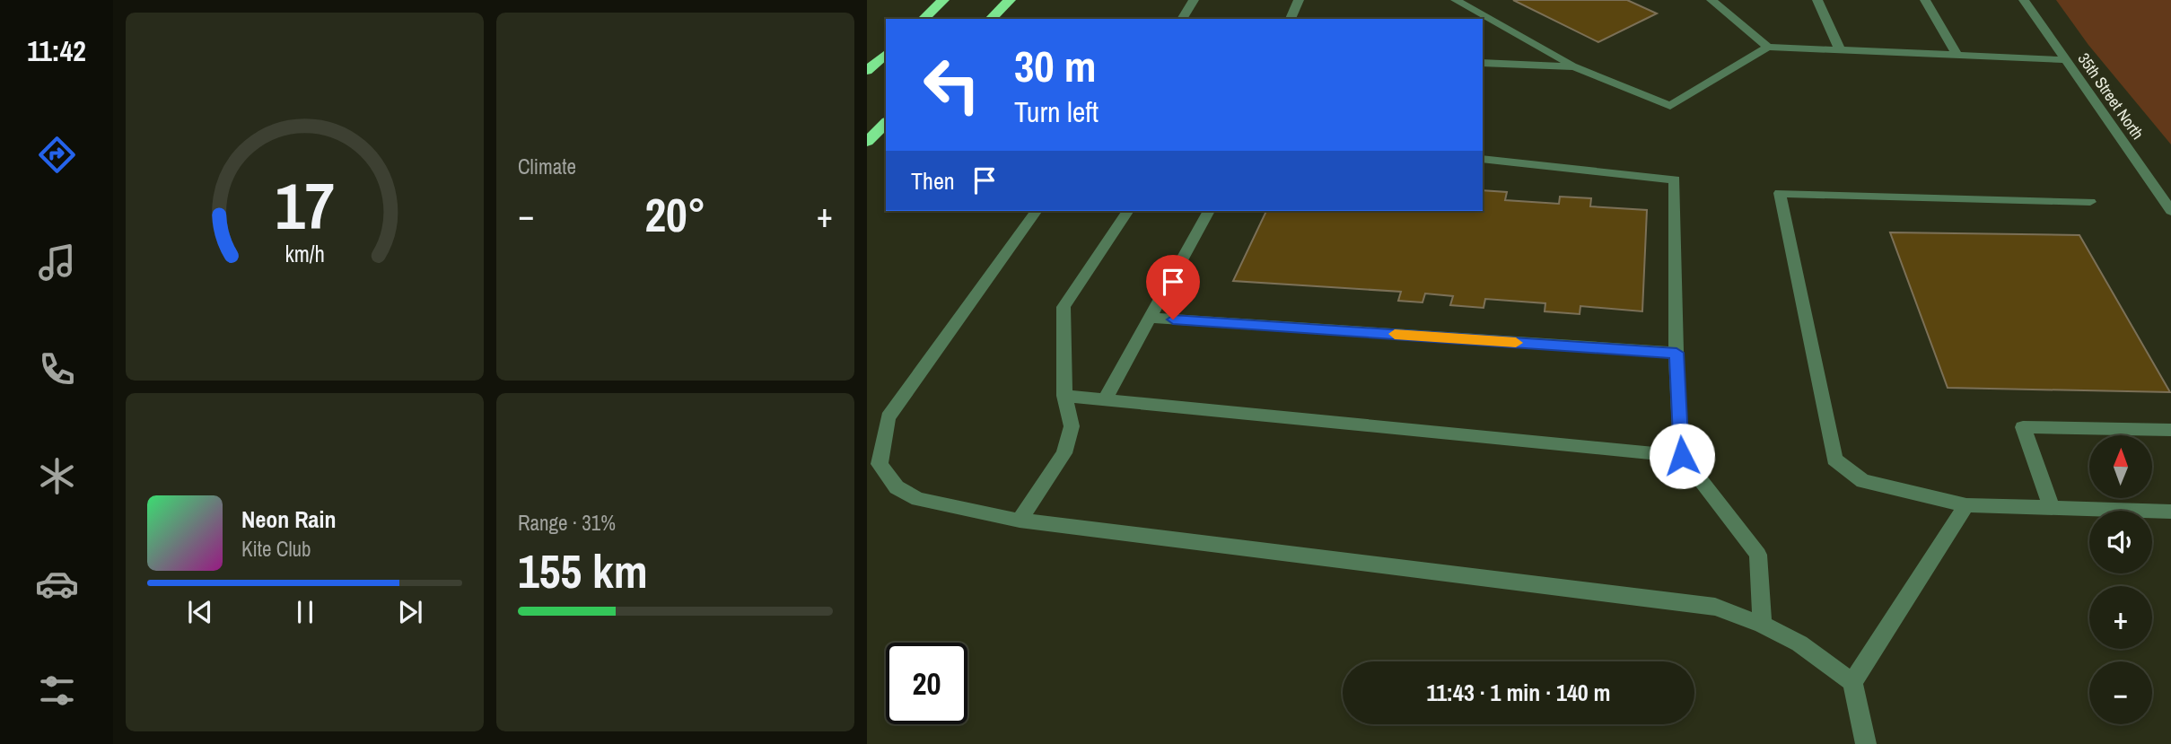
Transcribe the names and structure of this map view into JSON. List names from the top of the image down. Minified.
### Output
{"streets":{"street":["35th Street North"]},"north":"top","page":{"tabs":"11:42","tile":["Climate",["Range · 31%","155 km"]],"turn":["30 m","Turn left"],"then":"Then","heat":["−","20°","+"],"map_buttons":["+","−"],"song":["Neon Rain","Kite Club"],"limit":"20","trip":"11:43 · 1 min · 140 m","gauge":["17","km/h"]}}
